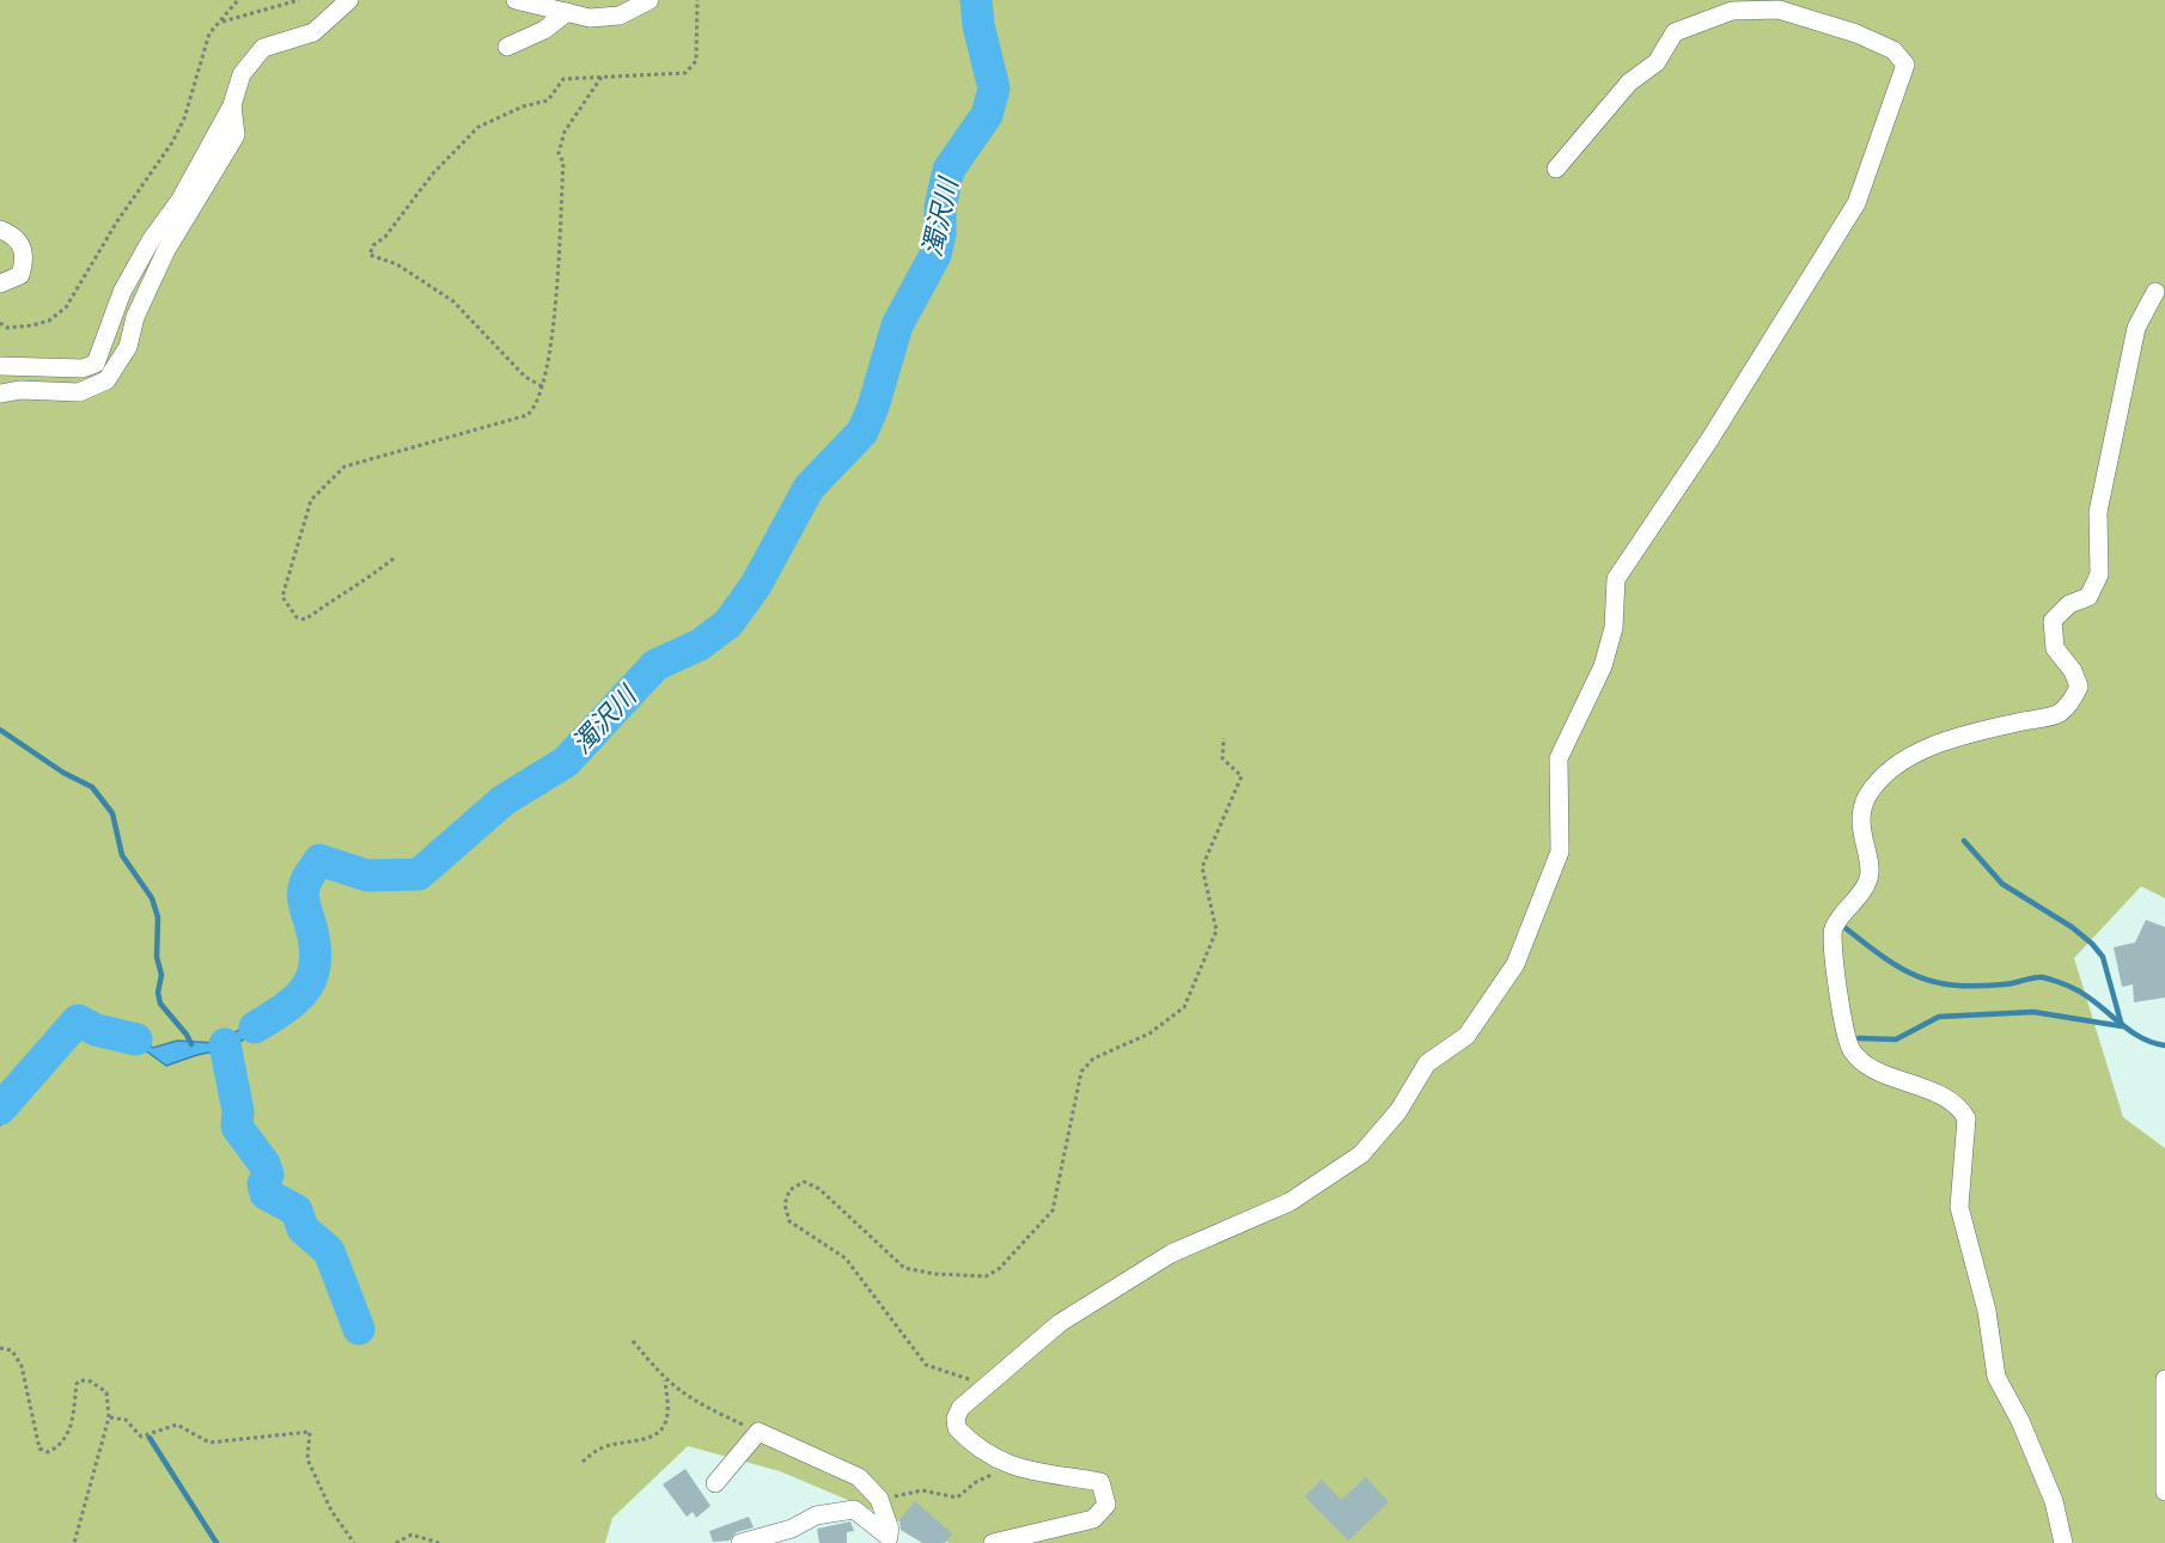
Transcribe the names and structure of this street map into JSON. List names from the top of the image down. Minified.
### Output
{"water":["濁沢川"]}
